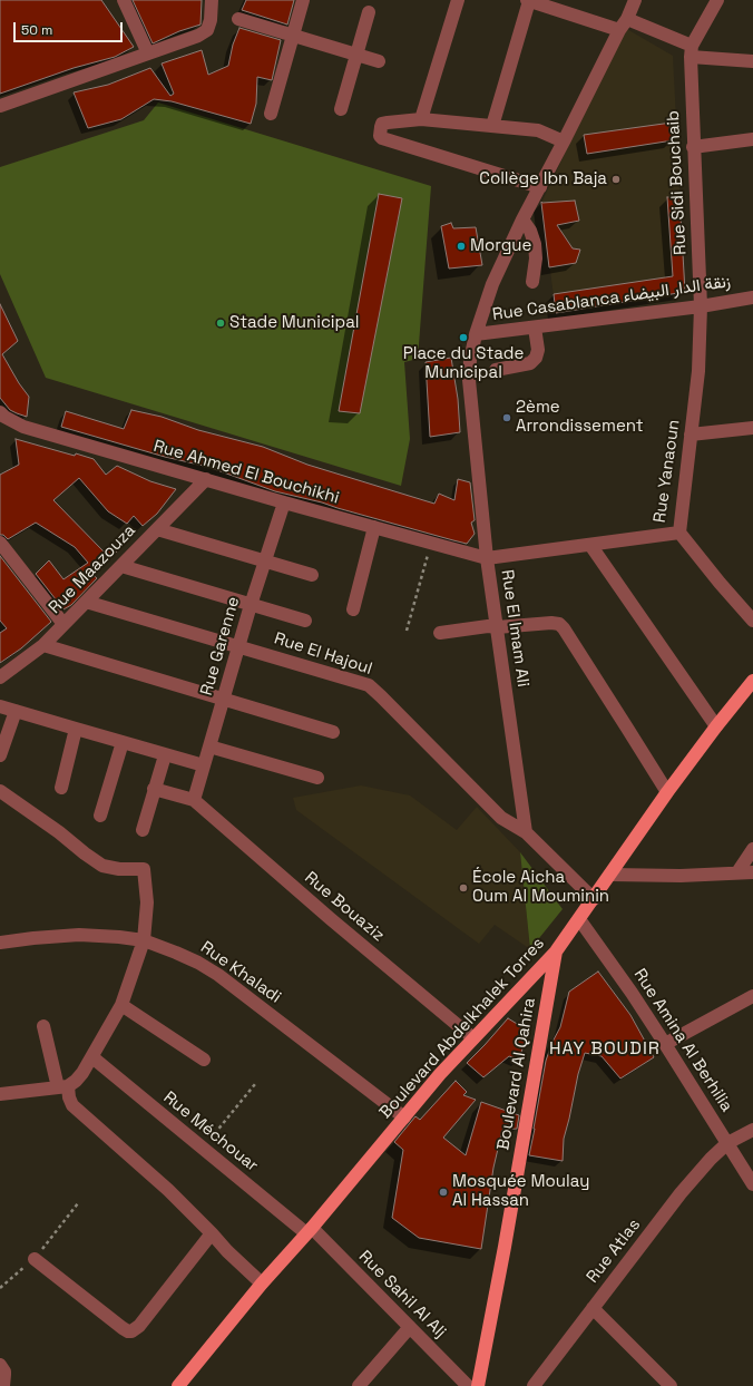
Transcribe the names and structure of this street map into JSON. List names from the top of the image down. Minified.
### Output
{"streets":{"main road":["Boulevard Abdelkhalek Torres","Boulevard Al Qahira"],"street":["Rue Sidi Bouchaib","Rue Casablanca زنقة الدار البيضاء","Rue Yanaoun","Rue Ahmed El Bouchikhi","Rue Maazouza","Rue El Imam Ali","Rue Garenne","Rue El Hajoul","Rue Bouaziz","Rue Khaladi","Rue Amina Al Berhilia","Rue Méchouar","Rue Atlas","Rue Sahil Al Alj"]},"crossings":[["Rue Sidi Bouchaib","Rue Casablanca زنقة الدار البيضاء"],["Rue Sidi Bouchaib","Rue Yanaoun"],["Rue Casablanca زنقة الدار البيضاء","Rue Yanaoun"],["Rue Casablanca زنقة الدار البيضاء","Rue El Imam Ali"],["Rue Yanaoun","Rue Ahmed El Bouchikhi"],["Rue Yanaoun","Rue El Imam Ali"],["Rue Ahmed El Bouchikhi","Rue Maazouza"],["Rue Ahmed El Bouchikhi","Rue El Imam Ali"],["Rue Ahmed El Bouchikhi","Rue Garenne"],["Rue Maazouza","Rue El Hajoul"],["Rue El Imam Ali","Rue El Hajoul"],["Rue Garenne","Rue El Hajoul"],["Rue Garenne","Rue Bouaziz"],["Rue Bouaziz","Boulevard Abdelkhalek Torres"],["Rue Khaladi","Boulevard Abdelkhalek Torres"],["Boulevard Abdelkhalek Torres","Rue Amina Al Berhilia"],["Boulevard Abdelkhalek Torres","Boulevard Al Qahira"],["Boulevard Abdelkhalek Torres","Rue Méchouar"],["Boulevard Abdelkhalek Torres","Rue Sahil Al Alj"],["Rue Amina Al Berhilia","Rue Atlas"],["Rue Méchouar","Rue Sahil Al Alj"]],"districts":["HAY BOUDIR"],"places":["Collège Ibn Baja","Morgue","Stade Municipal","Place du Stade Municipal","2ème Arrondissement","École Aicha Oum Al Mouminin","Mosquée Moulay Al Hassan"],"scale_bar":"50 m"}
